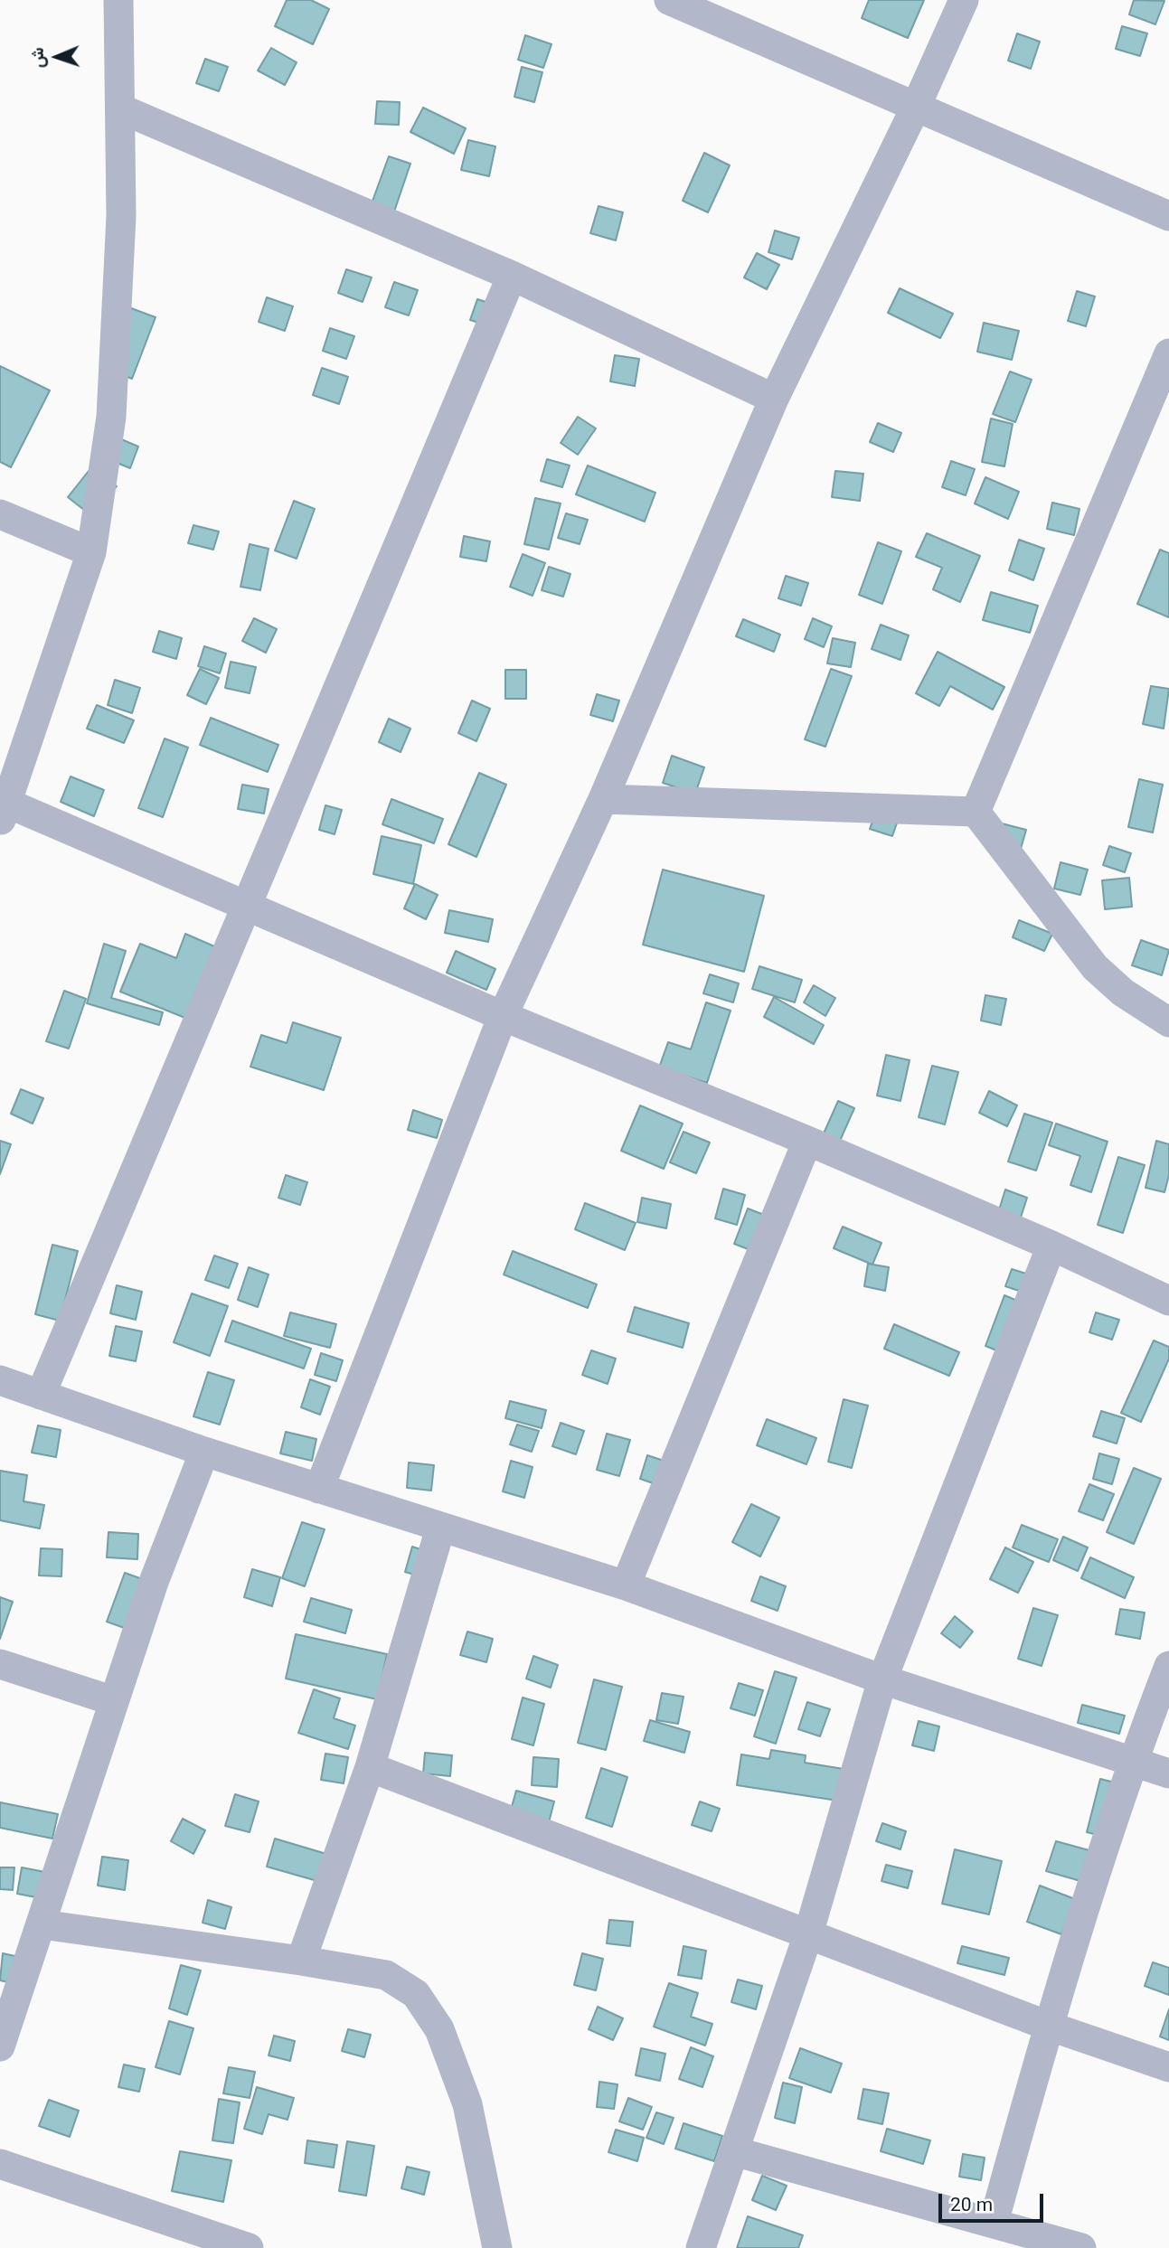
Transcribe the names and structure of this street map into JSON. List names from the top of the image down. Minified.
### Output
{"scale_bar":"20 m","north":"left"}
